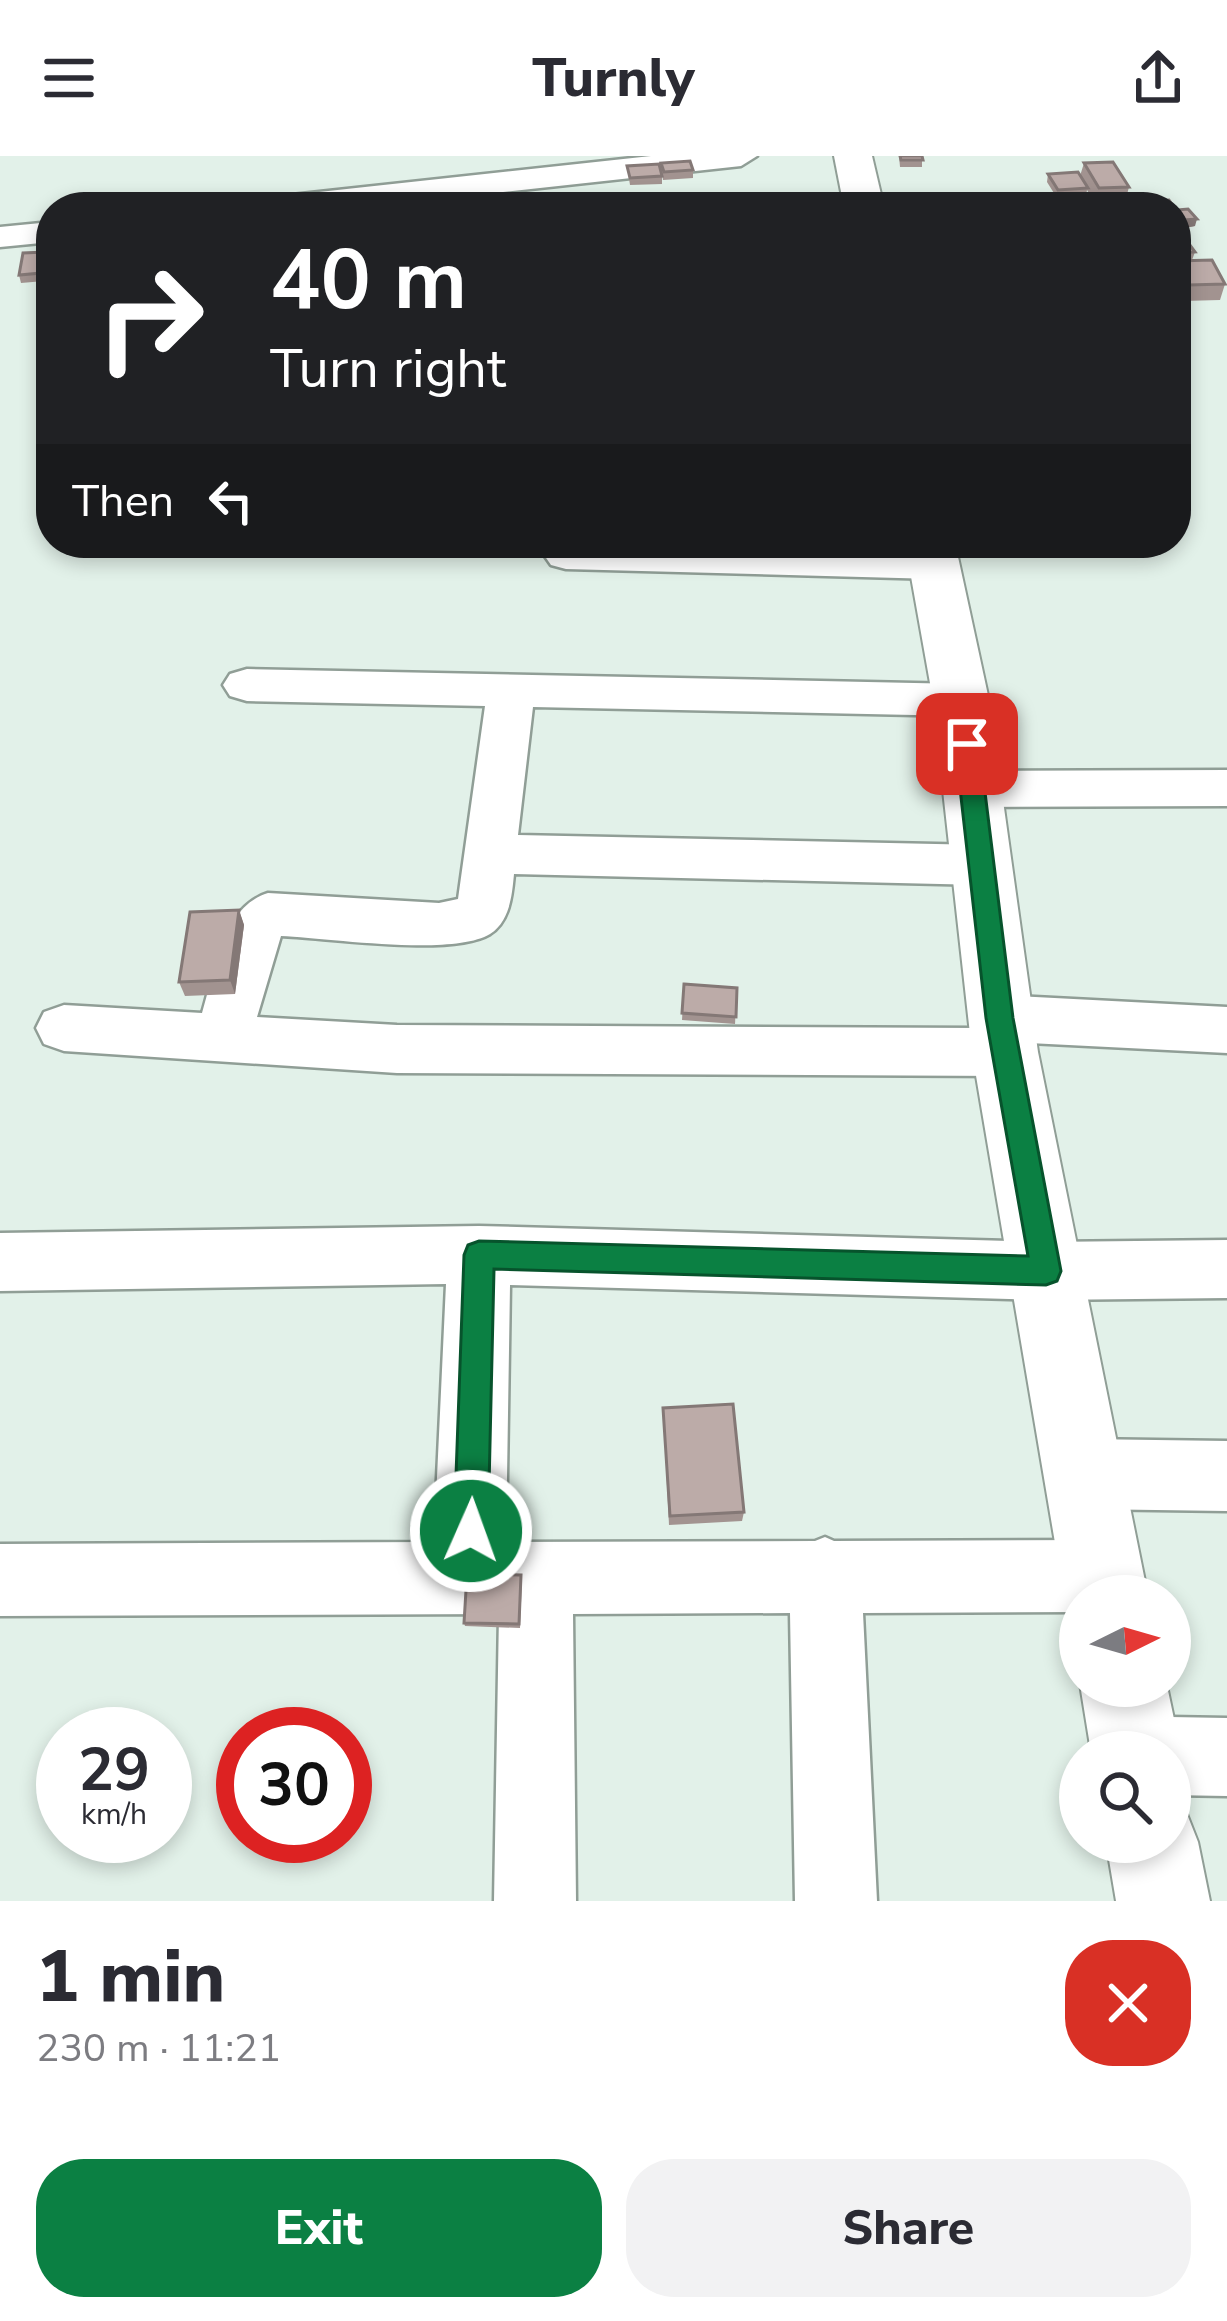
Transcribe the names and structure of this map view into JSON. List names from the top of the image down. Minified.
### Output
{"north":"right","page":{"header":"Turnly","turn":["40 m","Turn right"],"then":"Then","speed":"29 km/h","limit":"30","heading":["1 min","230 m · 11:21"],"buttons":["Exit","Share"]}}
